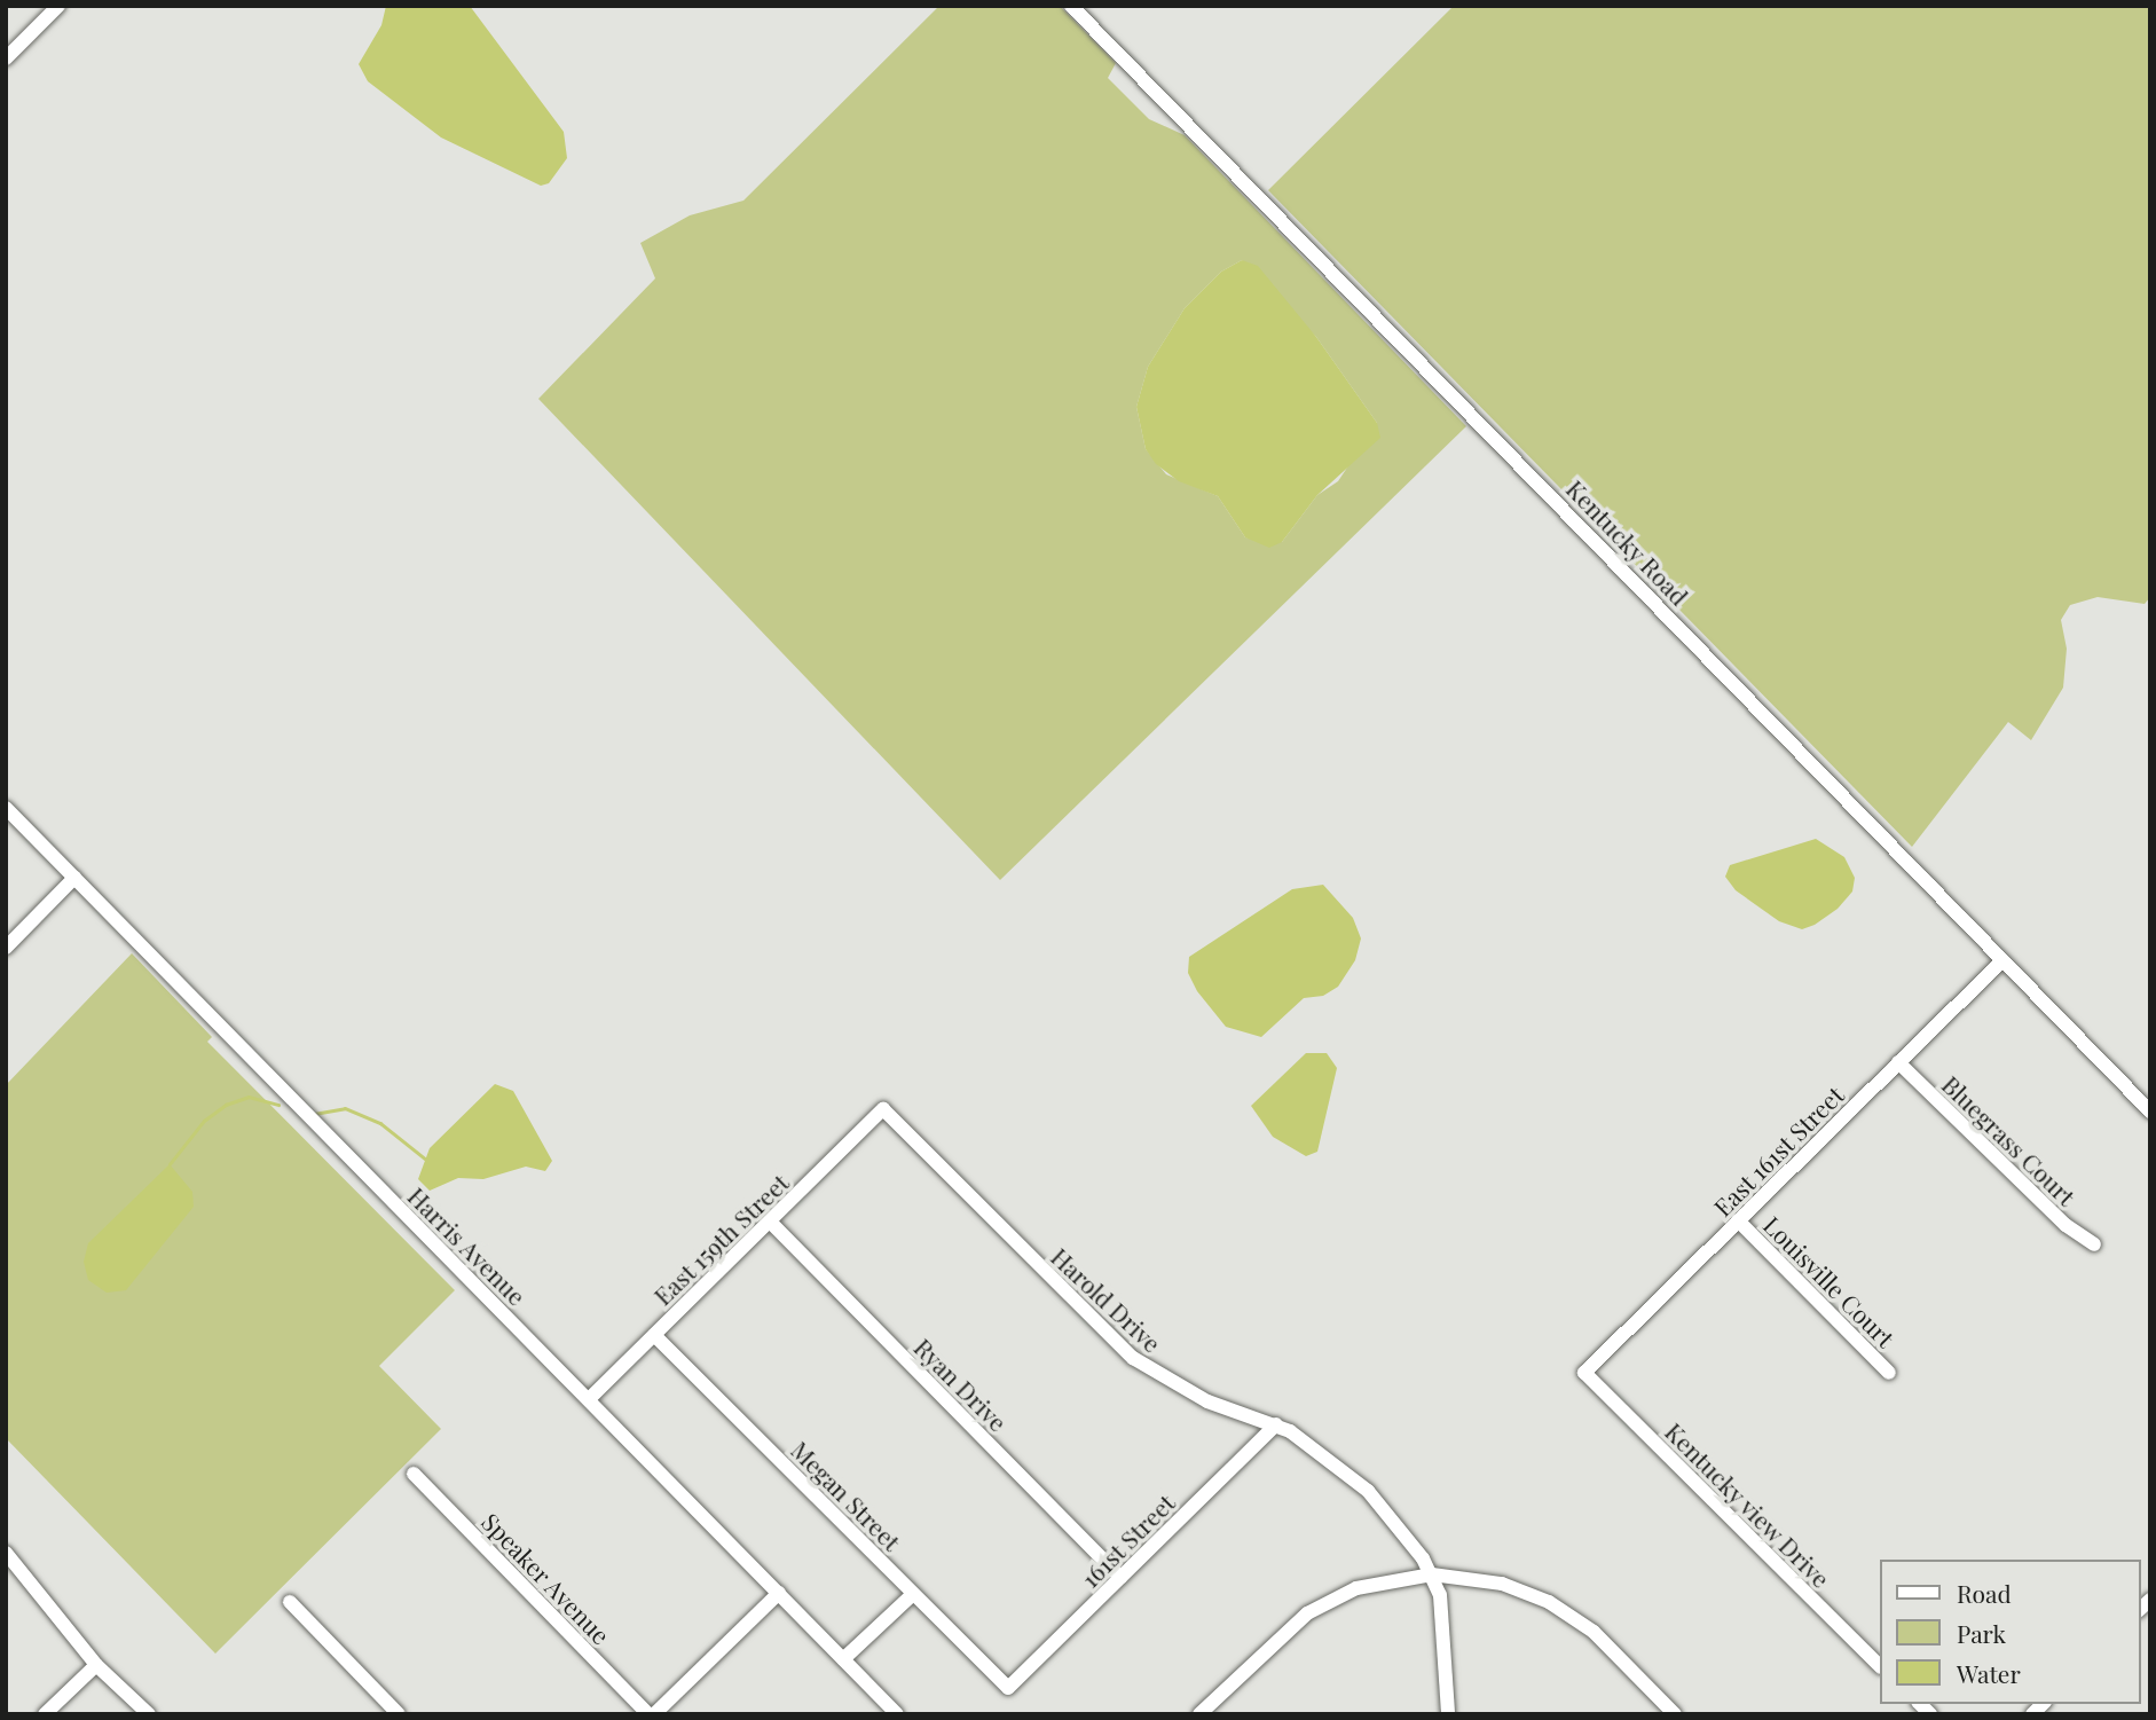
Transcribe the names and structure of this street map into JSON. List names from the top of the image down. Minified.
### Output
{"streets":{"street":["Kentucky Road","Bluegrass Court","East 161st Street","East 159th Street","Harris Avenue","Louisville Court","Harold Drive","Ryan Drive","Megan Street","Kentucky view Drive","161st Street","Speaker Avenue"]},"crossings":[["Kentucky Road","East 161st Street"],["Bluegrass Court","East 161st Street"],["East 161st Street","Louisville Court"],["East 161st Street","Kentucky view Drive"],["East 159th Street","Harris Avenue"],["East 159th Street","Harold Drive"],["East 159th Street","Ryan Drive"],["East 159th Street","Megan Street"],["Harold Drive","161st Street"],["Ryan Drive","161st Street"],["Megan Street","161st Street"]],"legend":["Road","Park","Water"]}
